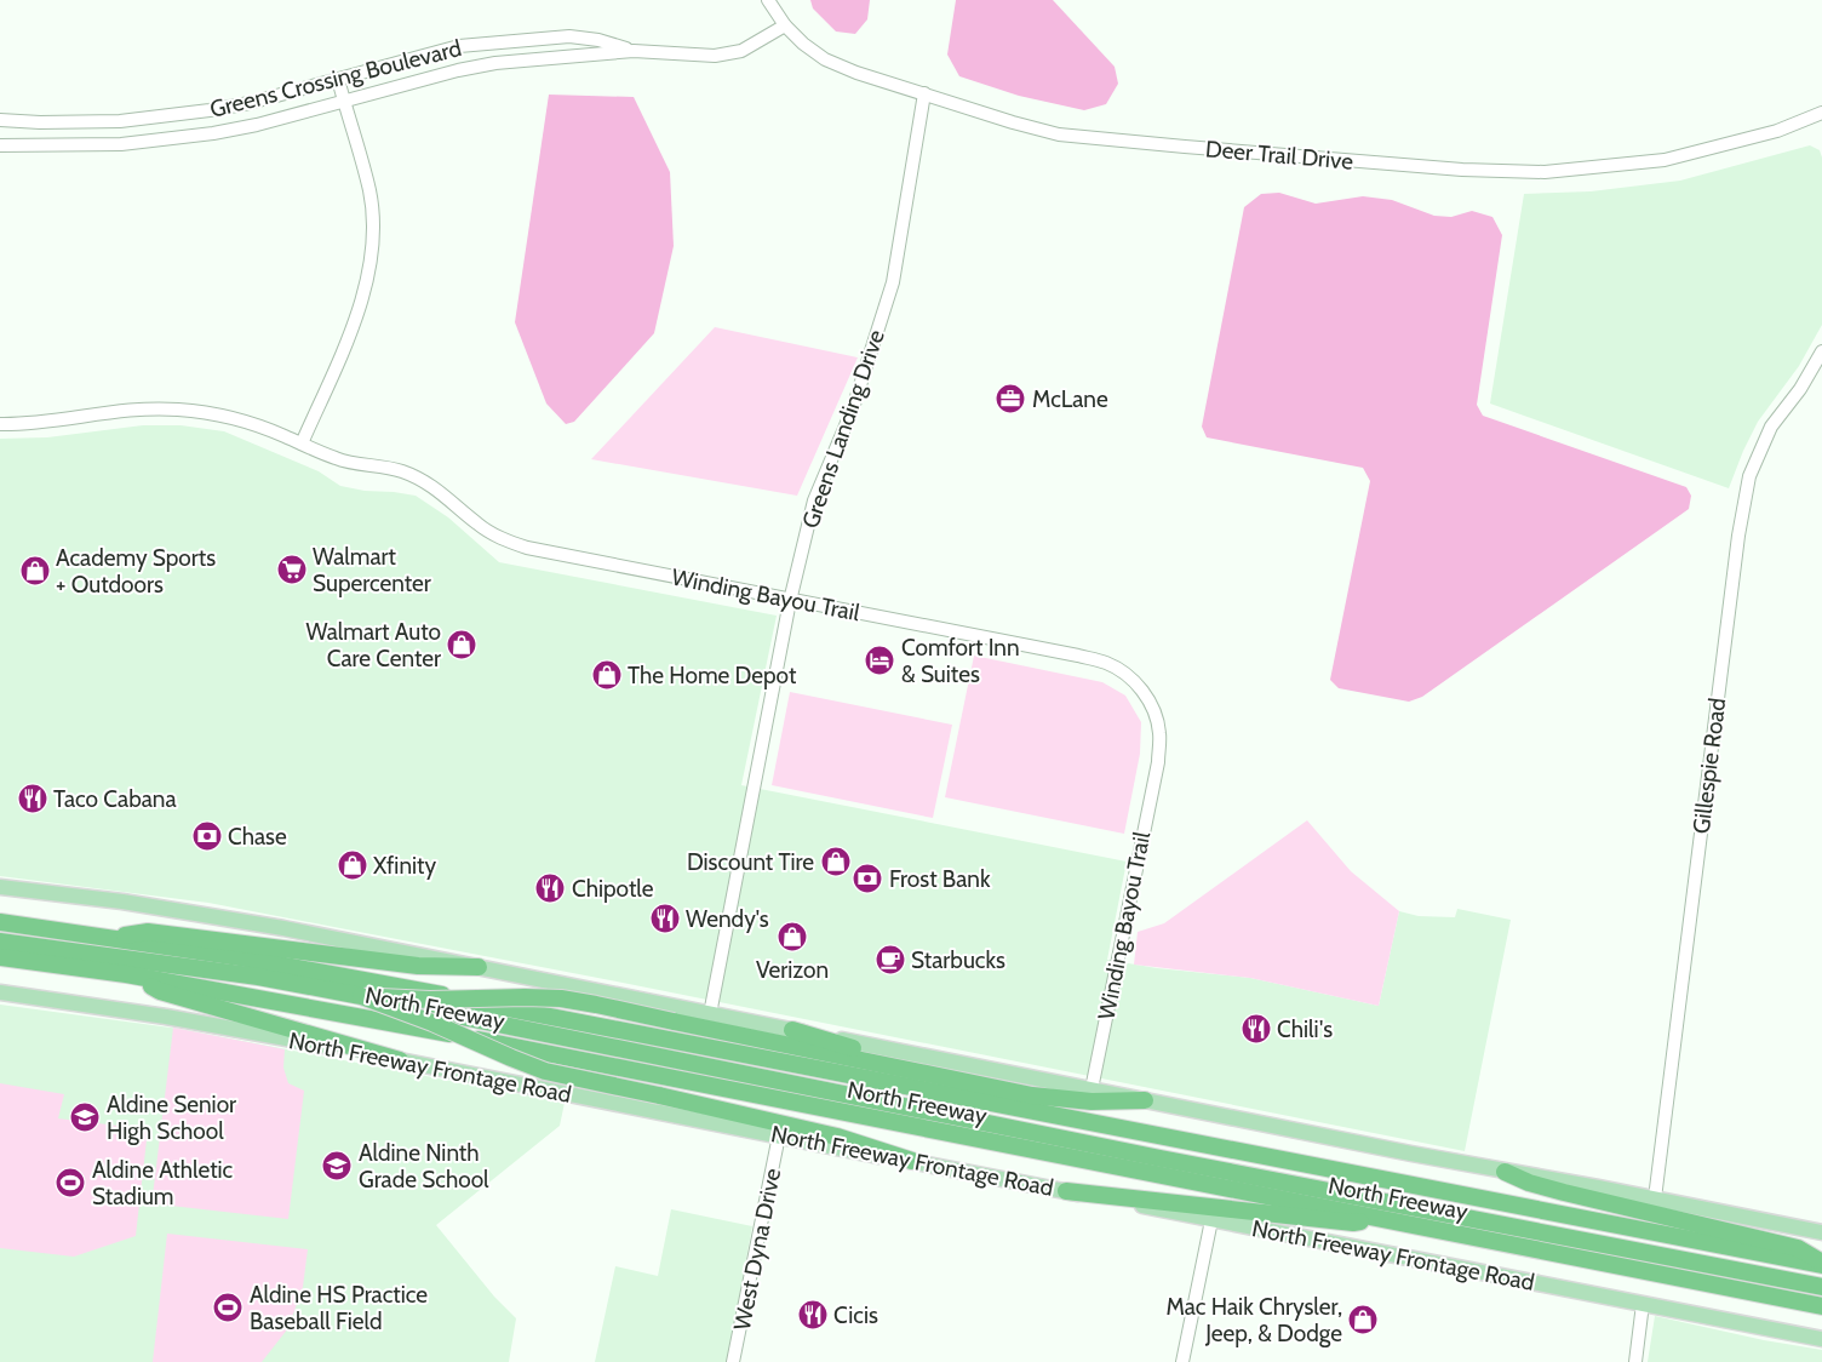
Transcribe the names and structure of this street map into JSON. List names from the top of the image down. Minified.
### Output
{"streets":{"highway":["North Freeway"],"main road":["North Freeway Frontage Road"],"street":["Greens Crossing Boulevard","Deer Trail Drive","Greens Landing Drive","Winding Bayou Trail","Gillespie Road","West Dyna Drive"]},"crossings":[["Greens Crossing Boulevard","Deer Trail Drive"],["Deer Trail Drive","Greens Landing Drive"],["Greens Landing Drive","Winding Bayou Trail"],["North Freeway Frontage Road","West Dyna Drive"]],"places":{"office":["McLane"],"supermarket":["Walmart Supercenter"],"shop":["Academy Sports + Outdoors","Walmart Auto Care Center","The Home Depot","Discount Tire","Xfinity","Verizon","Mac Haik Chrysler, Jeep, & Dodge"],"hotel":["Comfort Inn & Suites"],"restaurant":["Taco Cabana","Chipotle","Wendy's","Chili's","Cicis"],"bank":["Chase","Frost Bank"],"cafe":["Starbucks"],"school or university":["Aldine Senior High School","Aldine Ninth Grade School"],"sports":["Aldine Athletic Stadium","Aldine HS Practice Baseball Field"]}}
